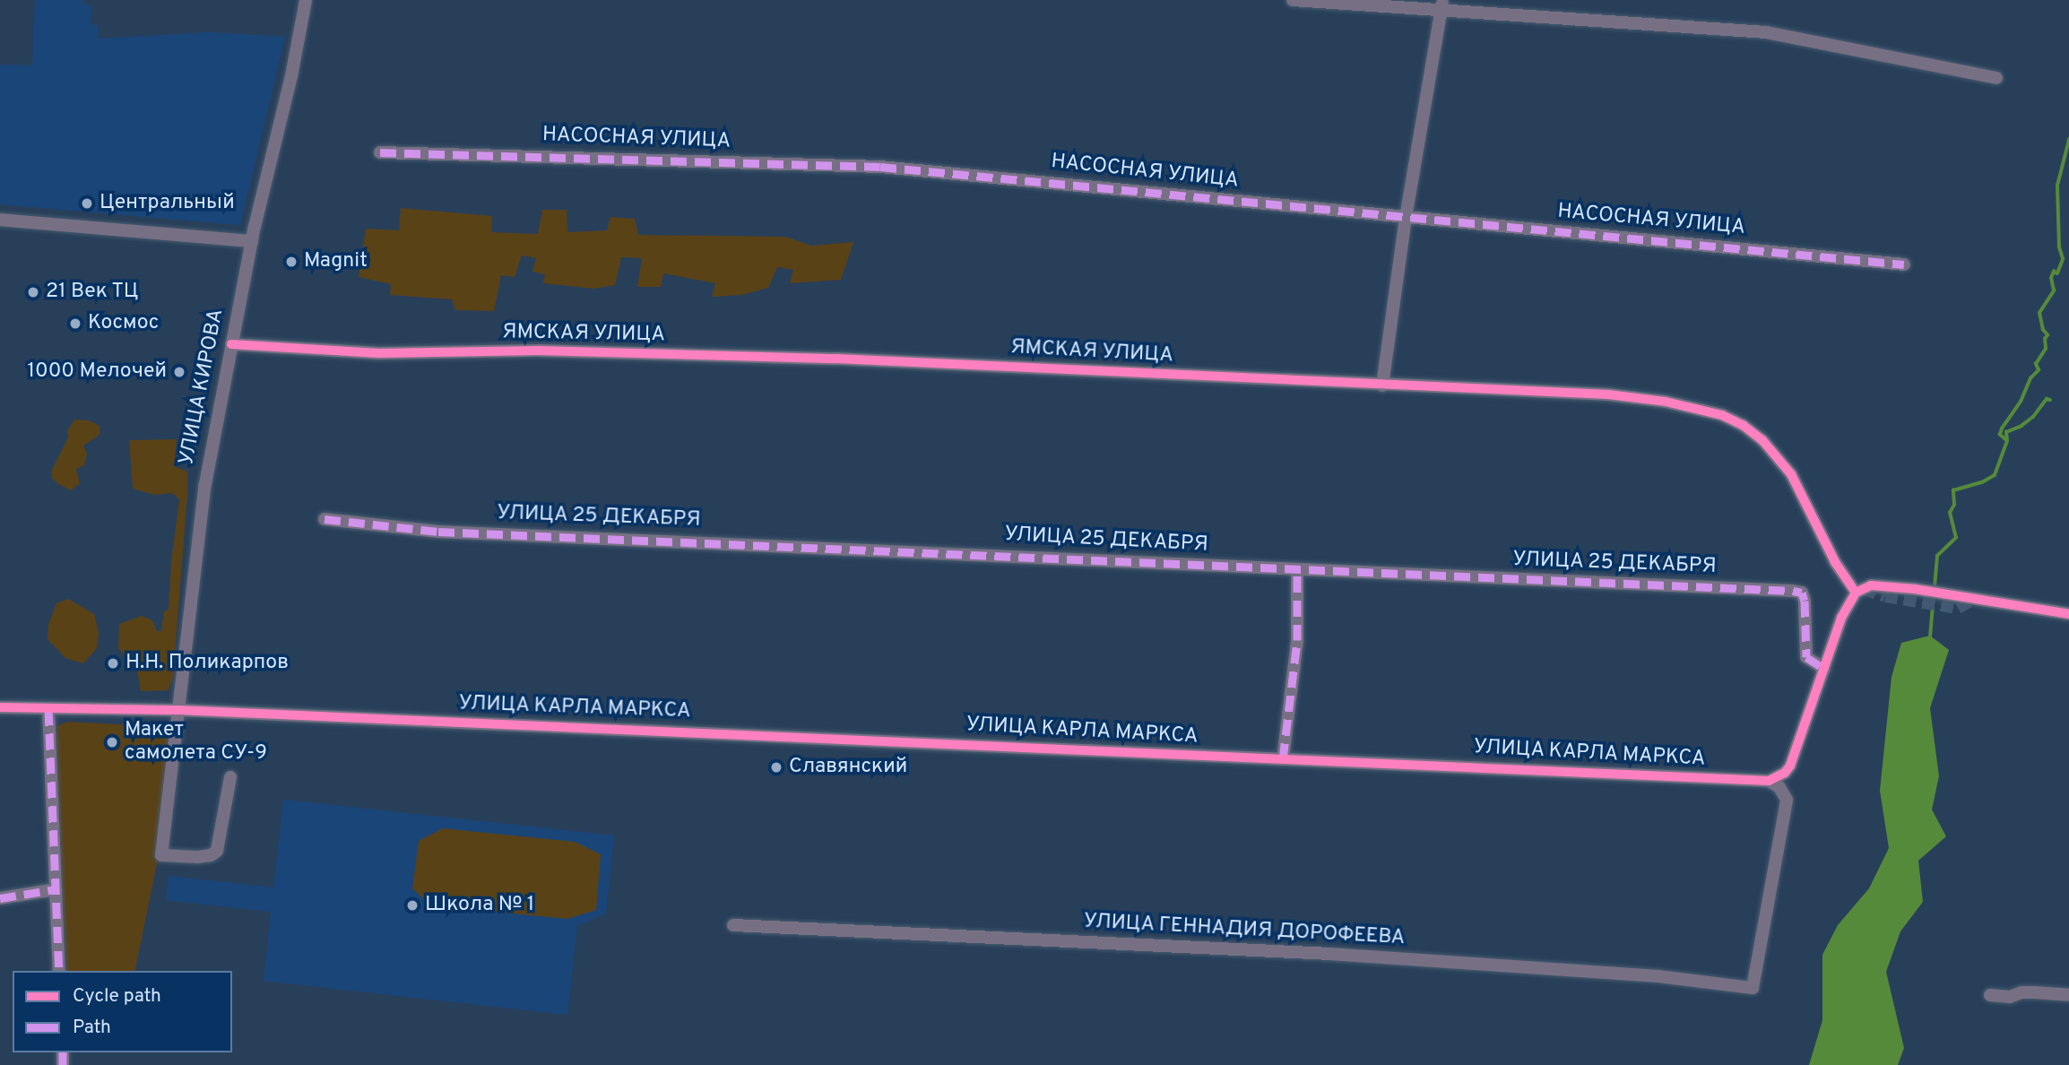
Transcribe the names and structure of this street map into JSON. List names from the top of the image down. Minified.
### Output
{"streets":{"street":["НАСОСНАЯ УЛИЦА","ЯМСКАЯ УЛИЦА","УЛИЦА КИРОВА","УЛИЦА 25 ДЕКАБРЯ","УЛИЦА КАРЛА МАРКСА","УЛИЦА ГЕННАДИЯ ДОРОФЕЕВА"]},"crossings":[["ЯМСКАЯ УЛИЦА","УЛИЦА КИРОВА"],["УЛИЦА КИРОВА","УЛИЦА КАРЛА МАРКСА"],["УЛИЦА КАРЛА МАРКСА","УЛИЦА ГЕННАДИЯ ДОРОФЕЕВА"]],"places":["Центральный","Magnit","21 Век ТЦ","Космос","1000 Мелочей","Н.Н. Поликарпов","Макет самолета СУ-9","Славянский","Школа № 1"],"legend":["Cycle path","Path"]}
